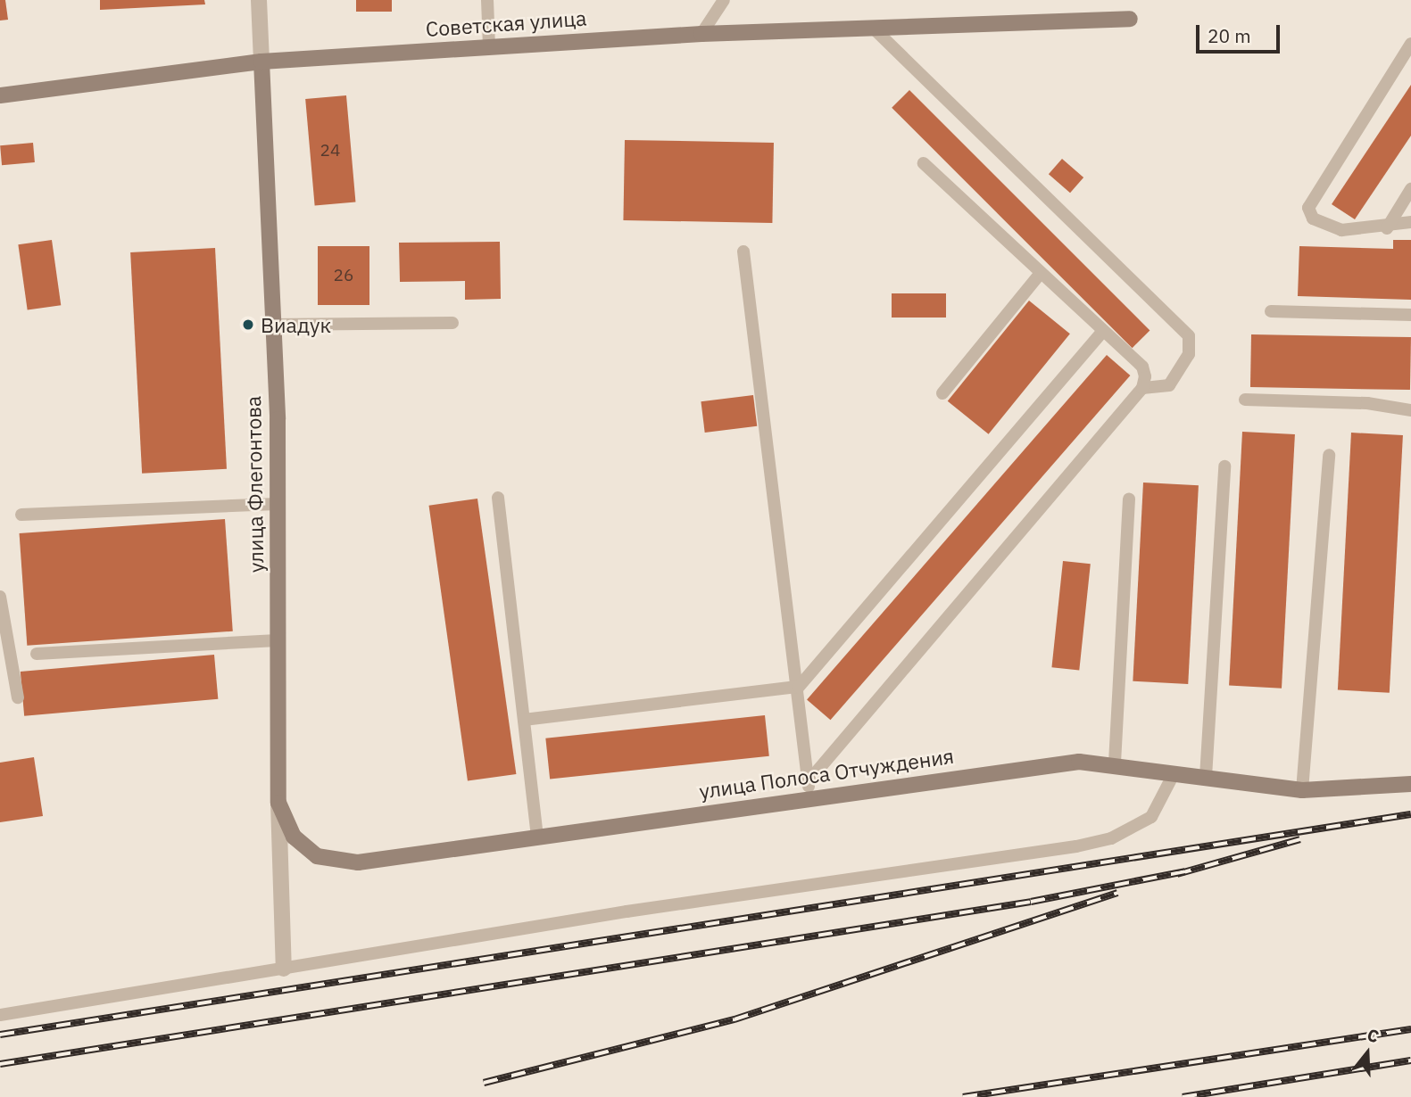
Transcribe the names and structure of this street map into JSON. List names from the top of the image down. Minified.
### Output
{"streets":{"main road":["Советская улица","улица Флегонтова","улица Полоса Отчуждения"]},"crossings":[["Советская улица","улица Флегонтова"],["улица Флегонтова","улица Полоса Отчуждения"]],"places":["Виадук"],"house_numbers":["24","26"],"scale_bar":"20 m","north":"top"}
